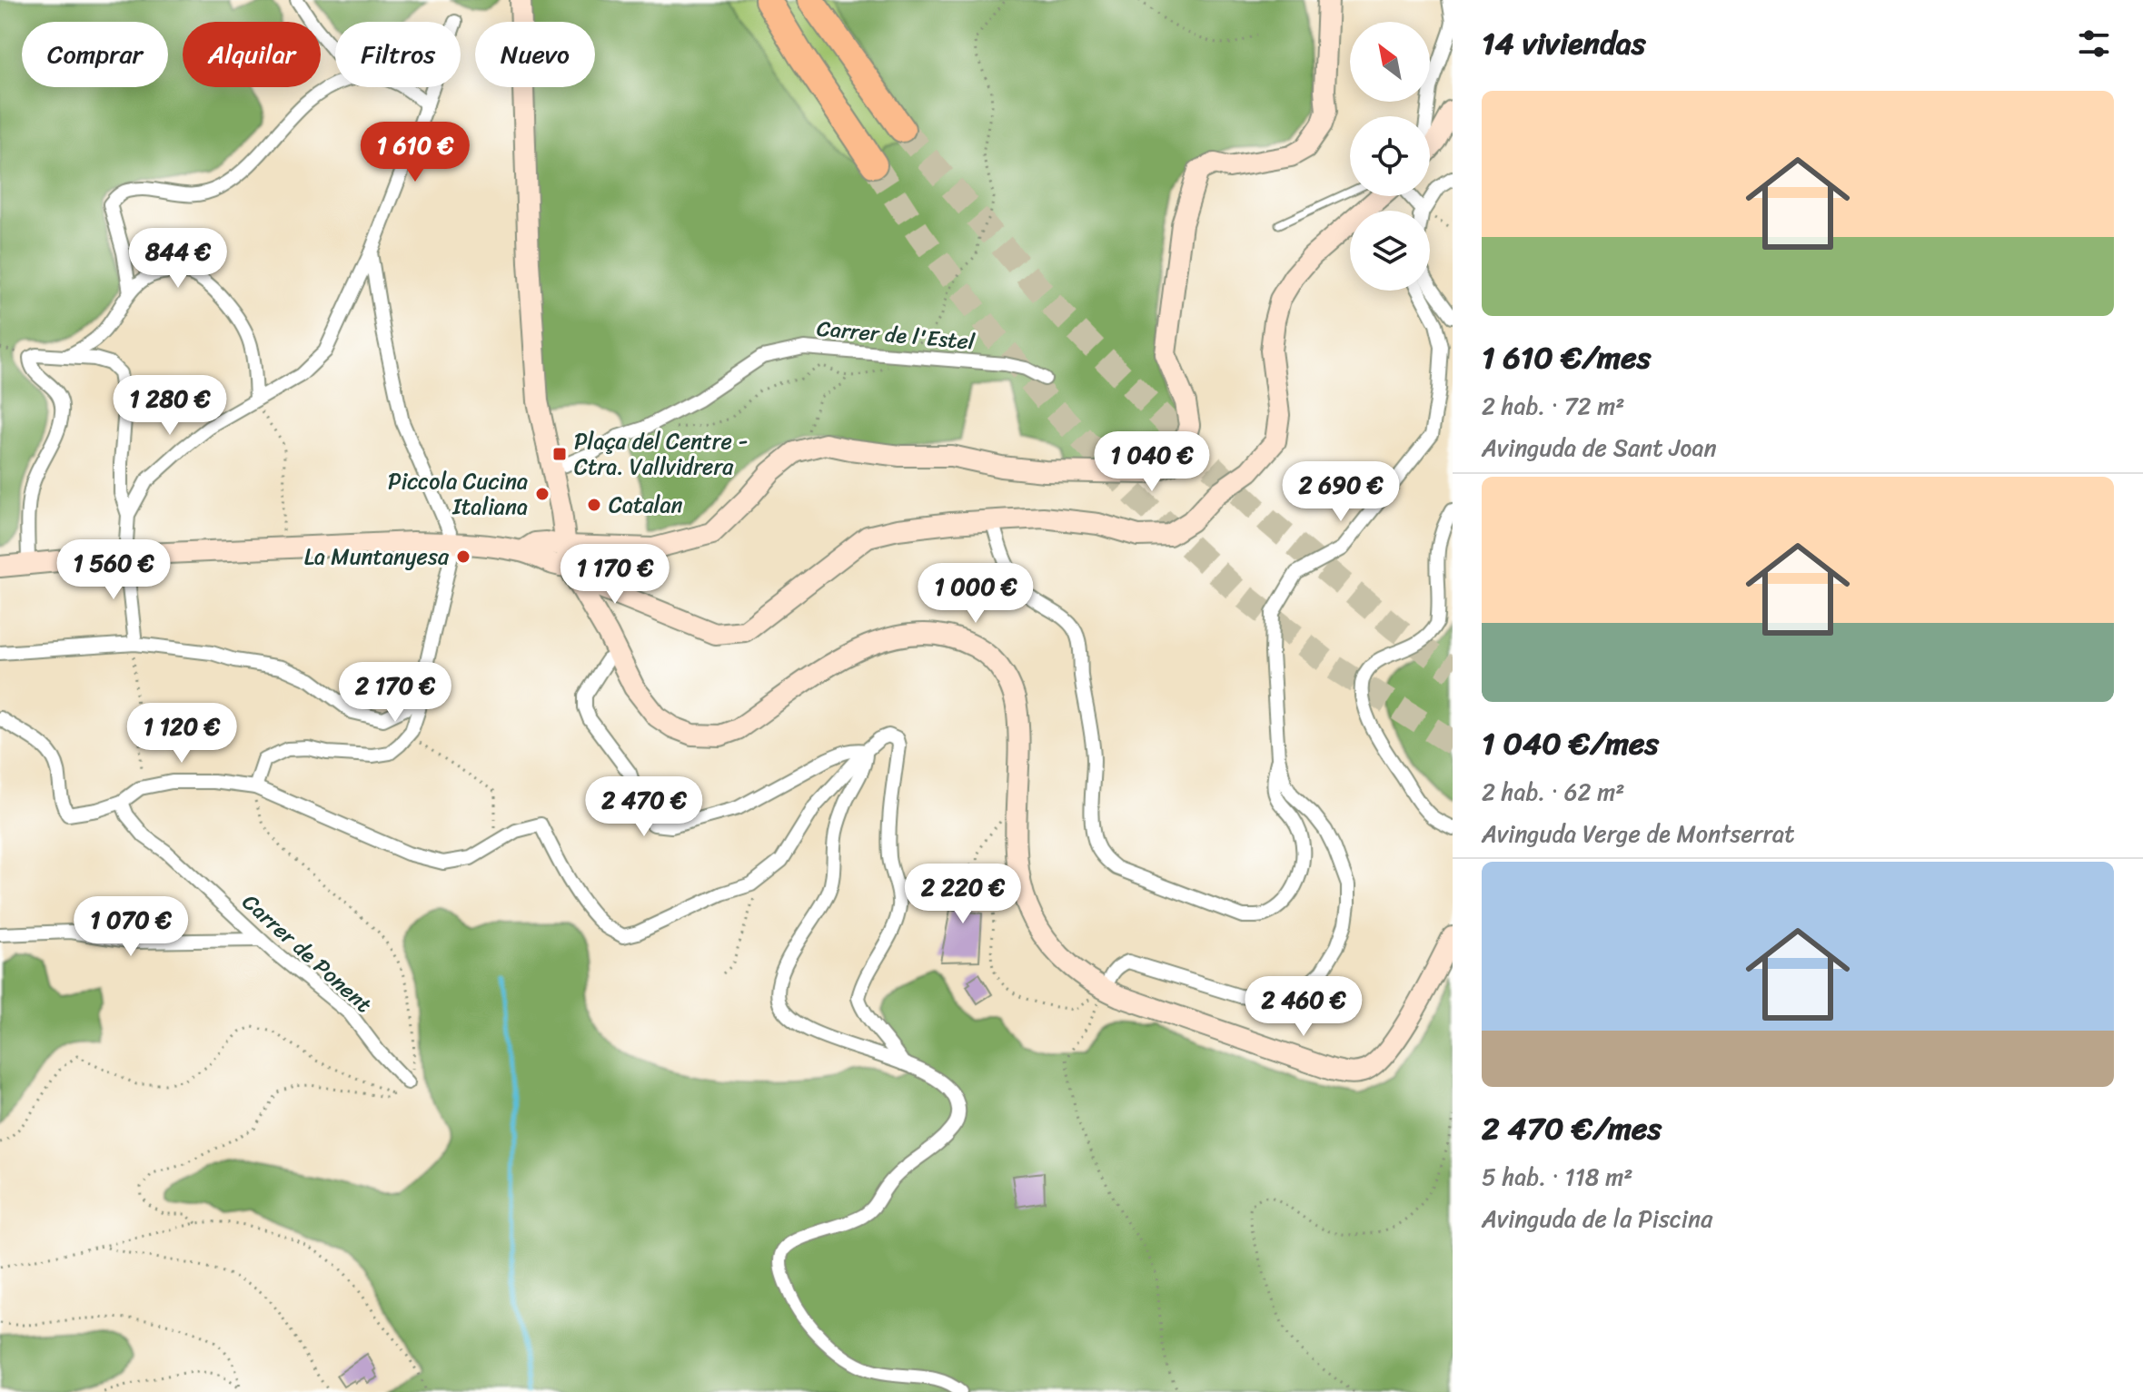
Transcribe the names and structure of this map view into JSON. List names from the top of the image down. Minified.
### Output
{"streets":{"street":["Carrer de l'Estel","Carrer de Ponent"]},"places":{"transit":["Plaça del Centre - Ctra. Vallvidrera"],"other":["Piccola Cucina Italiana","Catalan","La Muntanyesa"]},"north":"top left","page":{"heading":"14 viviendas","chip":["Comprar","Alquilar","Filtros","Nuevo"],"list":[{"name":"1 610 €/mes","note":"2 hab. · 72 m² · Avinguda de Sant Joan"},{"name":"1 040 €/mes","note":"2 hab. · 62 m² · Avinguda Verge de Montserrat"},{"name":"2 470 €/mes","note":"5 hab. · 118 m² · Avinguda de la Piscina"}],"price":["1 610 €","844 €","1 280 €","1 040 €","2 690 €","1 560 €","1 170 €","1 000 €","2 170 €","1 120 €","2 470 €","2 220 €","1 070 €","2 460 €"]}}
